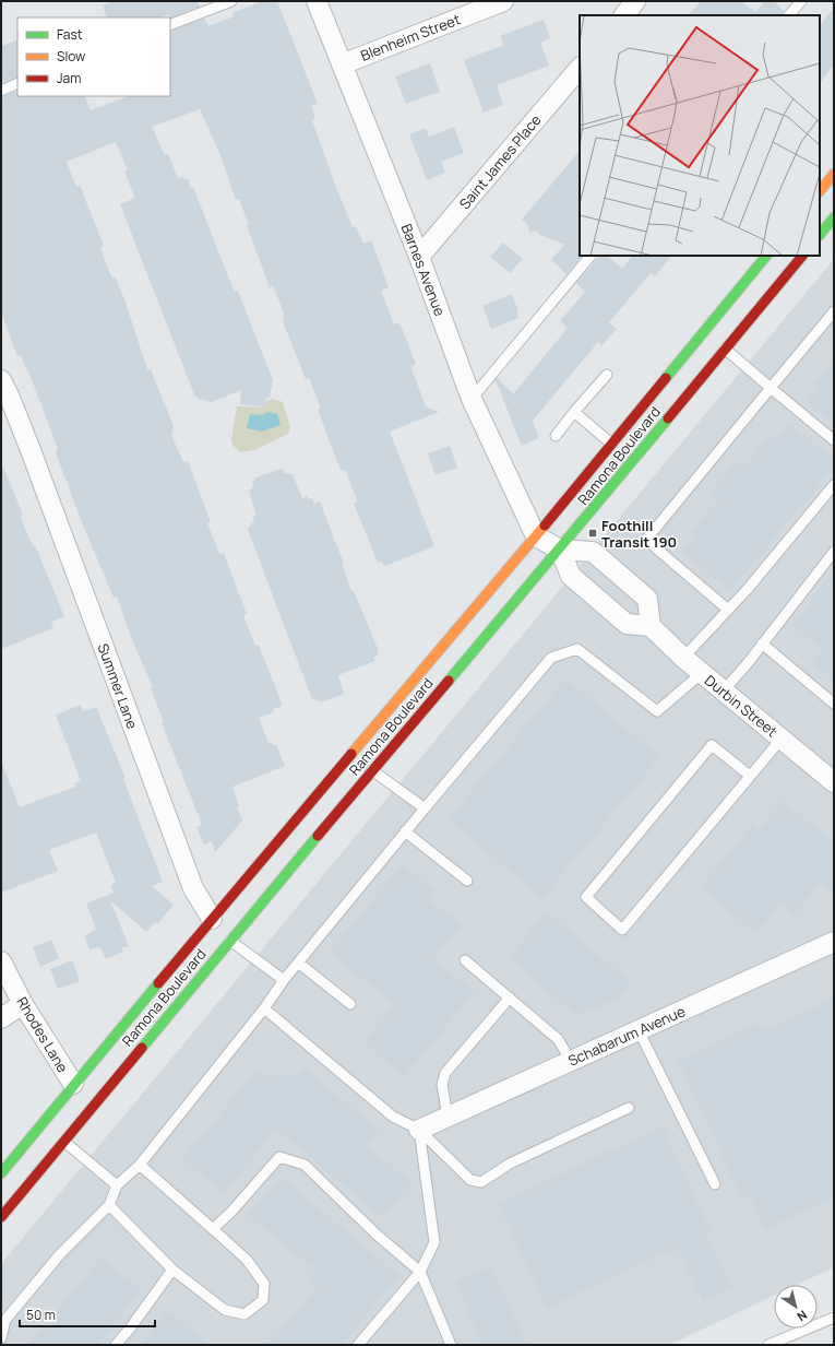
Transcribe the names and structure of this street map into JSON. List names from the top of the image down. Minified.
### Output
{"streets":{"main road":["Ramona Boulevard"],"street":["Blenheim Street","Saint James Place","Barnes Avenue","Summer Lane","Durbin Street","Rhodes Lane","Schabarum Avenue"]},"crossings":[["Blenheim Street","Barnes Avenue"],["Saint James Place","Barnes Avenue"],["Barnes Avenue","Ramona Boulevard"],["Ramona Boulevard","Summer Lane"],["Ramona Boulevard","Rhodes Lane"]],"places":{"transit":["Foothill Transit 190"]},"legend":["Fast","Slow","Jam"],"scale_bar":"50 m","north":"bottom right"}
